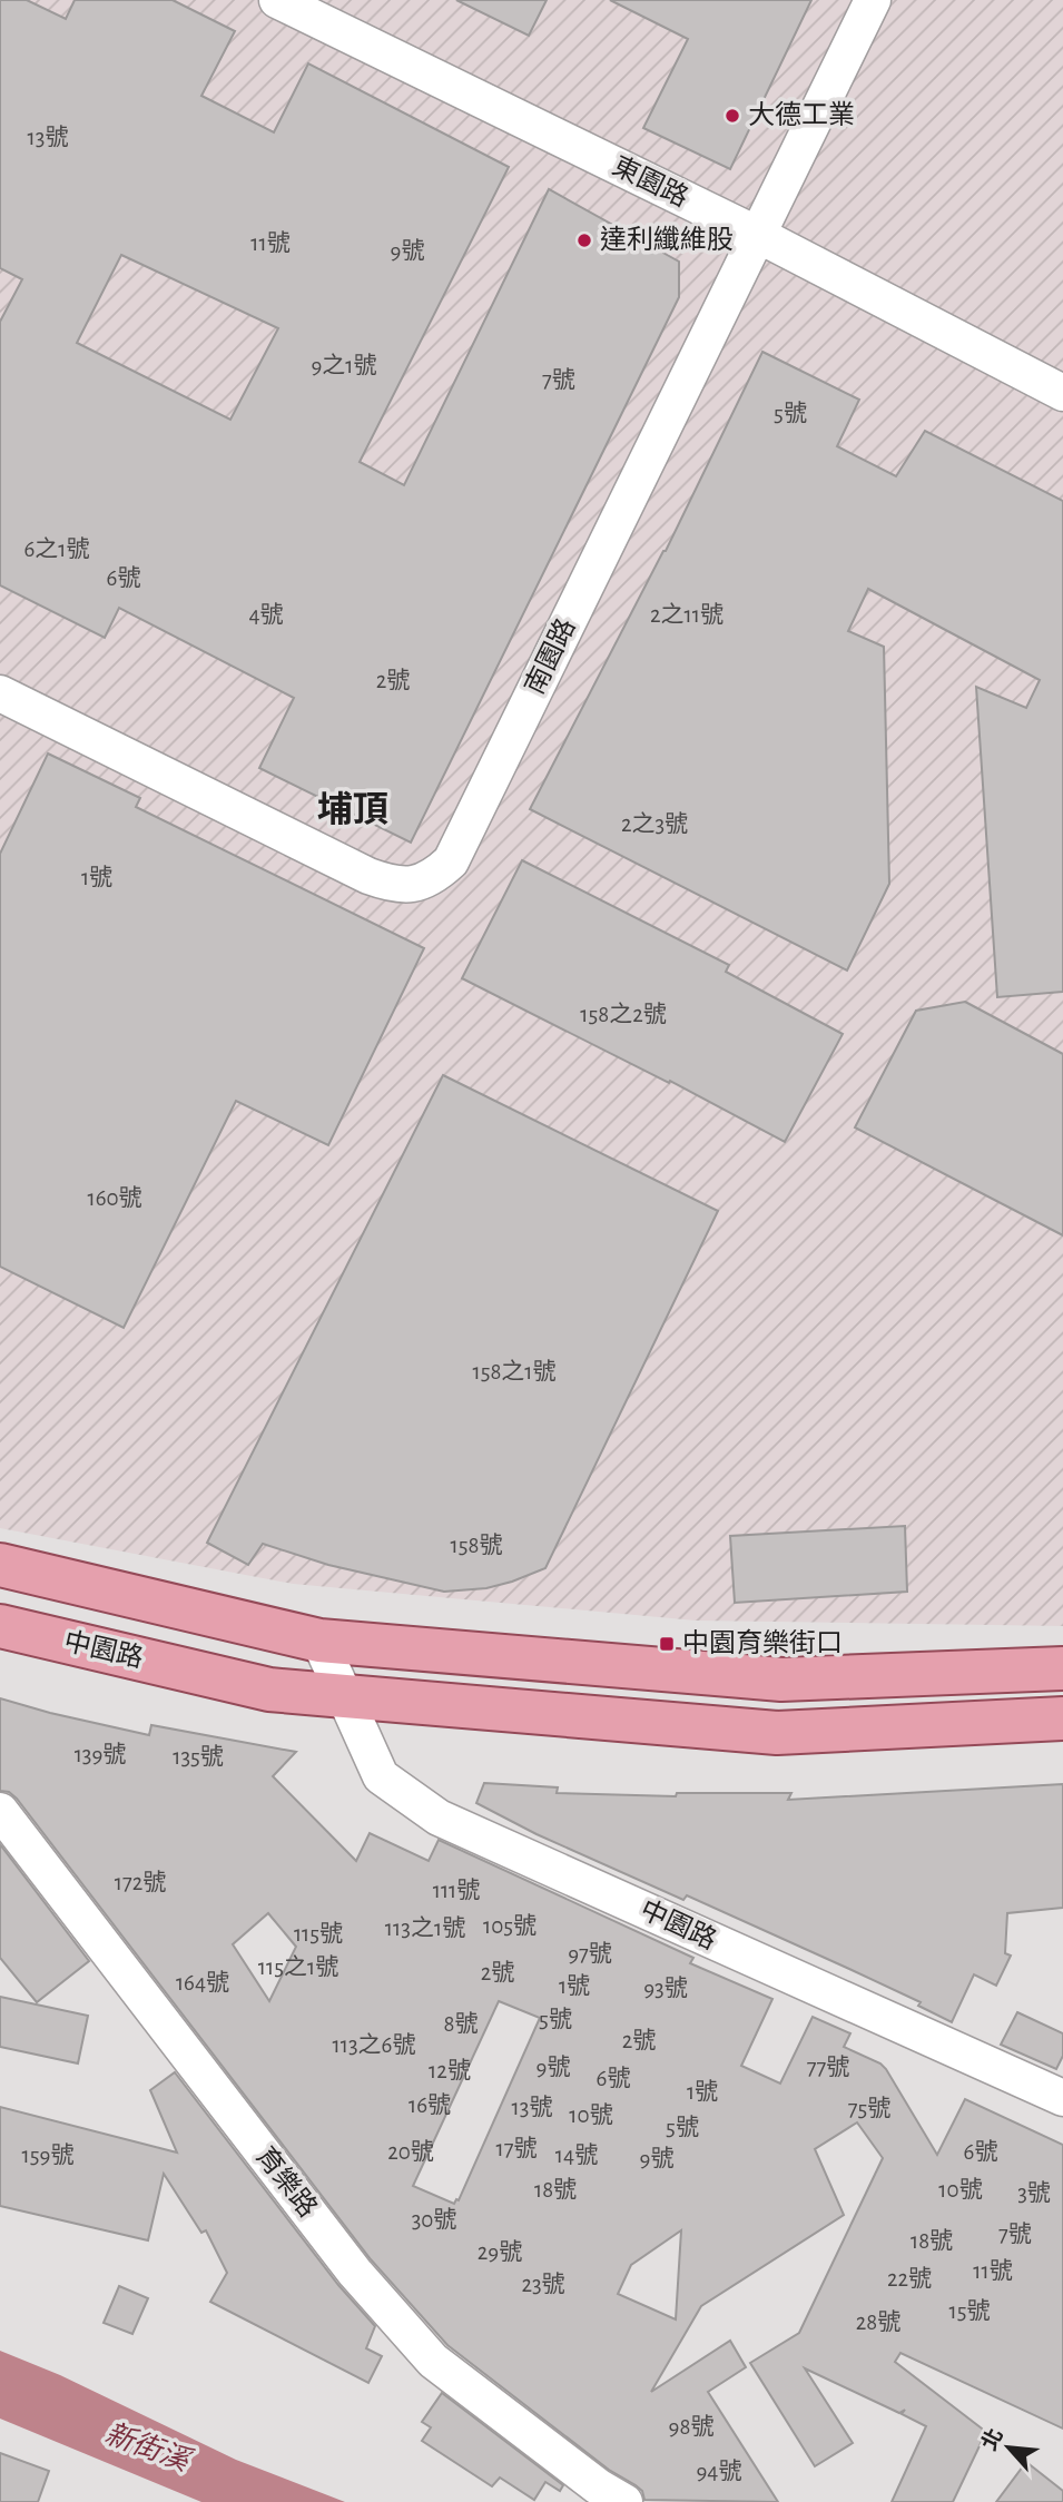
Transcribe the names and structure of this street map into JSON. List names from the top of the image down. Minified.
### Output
{"streets":{"main road":["中園路"],"street":["東園路","南園路","育樂路"]},"crossings":[["東園路","南園路"]],"districts":["埔頂"],"water":["新街溪"],"places":{"other":["大德工業","達利纖維股"],"transit":["中園育樂街口"]},"house_numbers":["13號","11號","9號","9之1號","7號","5號","6之1號","6號","4號","2之11號","2號","2之3號","1號","158之2號","160號","158之1號","158號","139號","135號","172號","111號","105號","113之1號","115號","97號","115之1號","2號","164號","1號","93號","5號","8號","2號","113之6號","9號","77號","12號","6號","1號","16號","13號","75號","10號","5號","17號","20號","6號","159號","14號","9號","18號","10號","3號","30號","7號","18號","29號","11號","22號","23號","15號","28號","98號","94號"],"north":"top left"}
